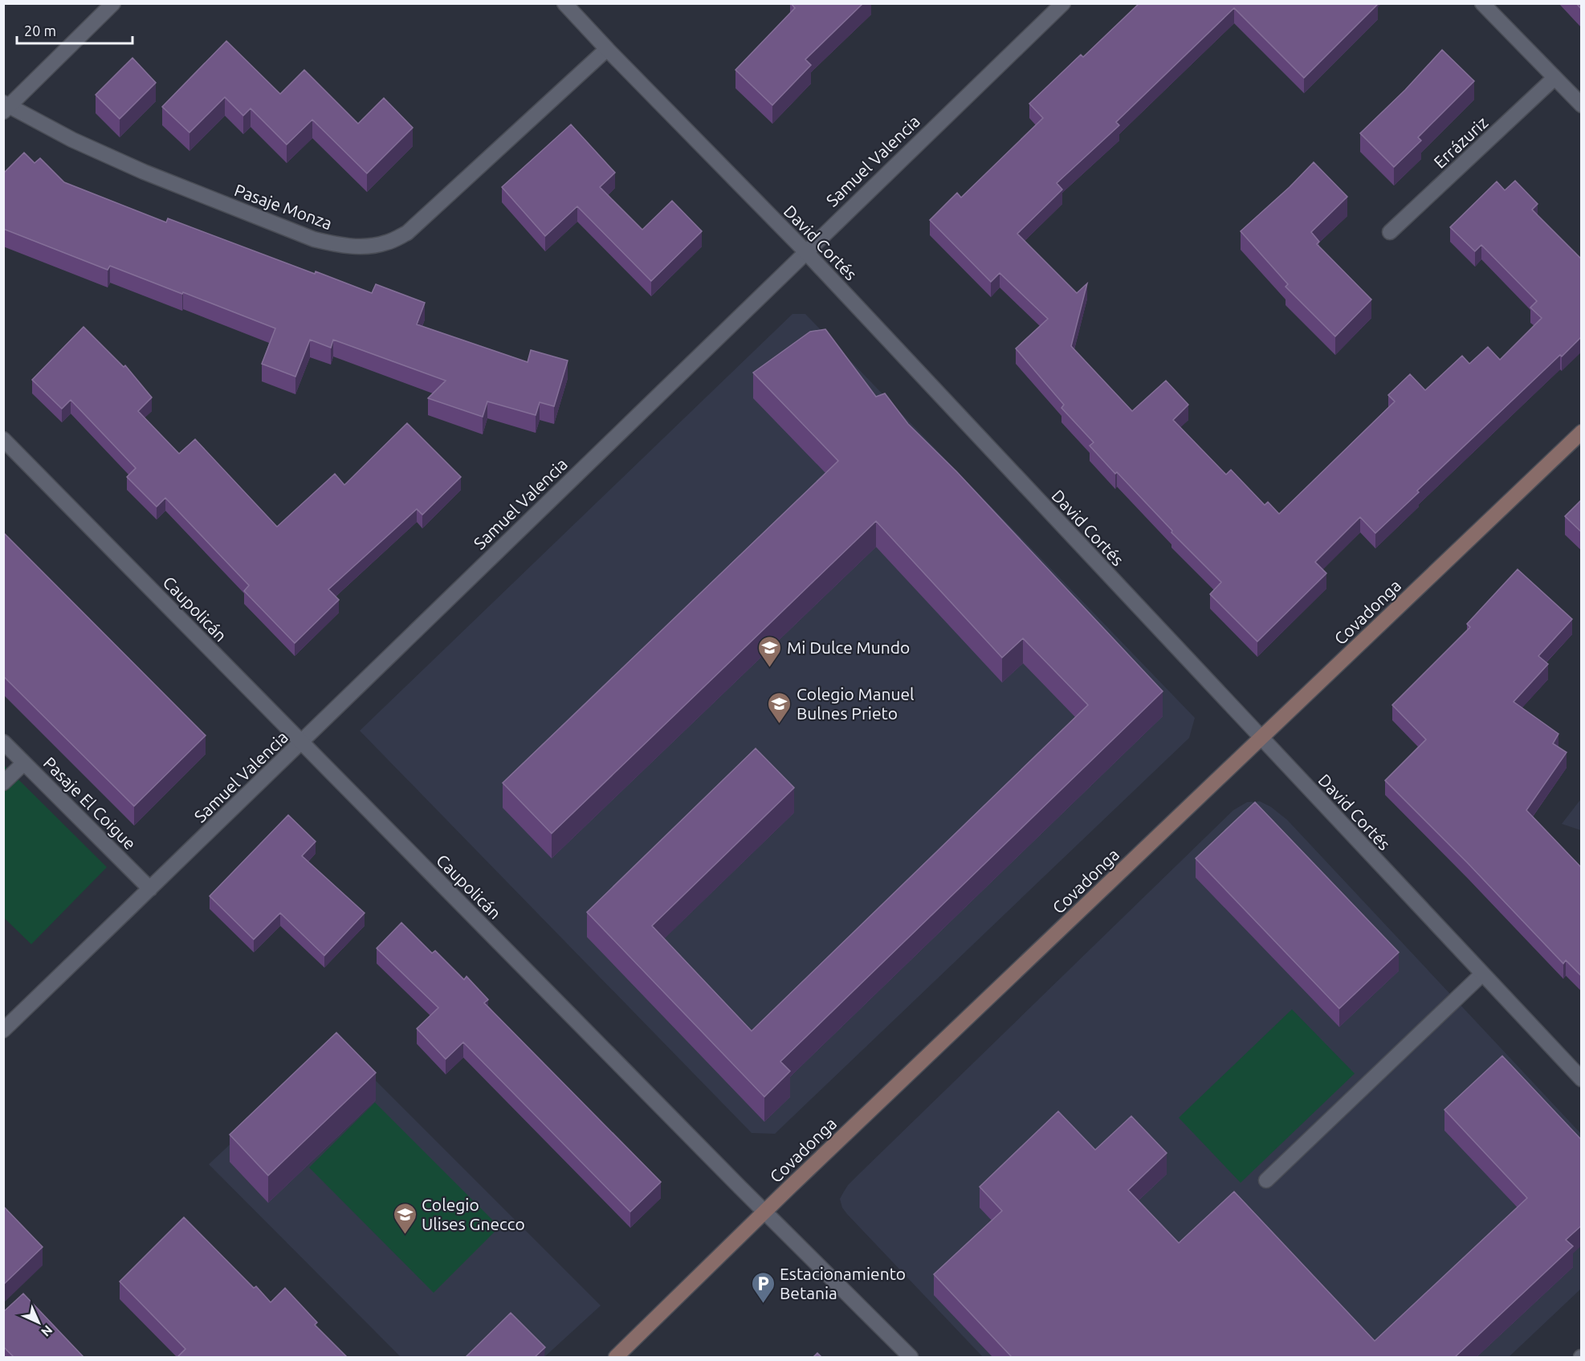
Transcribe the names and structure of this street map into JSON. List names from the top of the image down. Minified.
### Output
{"streets":{"main road":["Covadonga"],"street":["Errázuriz","Samuel Valencia","Pasaje Monza","David Cortés","Caupolicán","Pasaje El Coigue"]},"crossings":[["Samuel Valencia","David Cortés"],["Samuel Valencia","Caupolicán"],["Samuel Valencia","Pasaje El Coigue"],["Pasaje Monza","David Cortés"],["David Cortés","Covadonga"],["Caupolicán","Covadonga"]],"places":{"school or university":["Mi Dulce Mundo","Colegio Manuel Bulnes Prieto","Colegio Ulises Gnecco"],"parking":["Estacionamiento Betania"]},"scale_bar":"20 m","north":"bottom right"}
